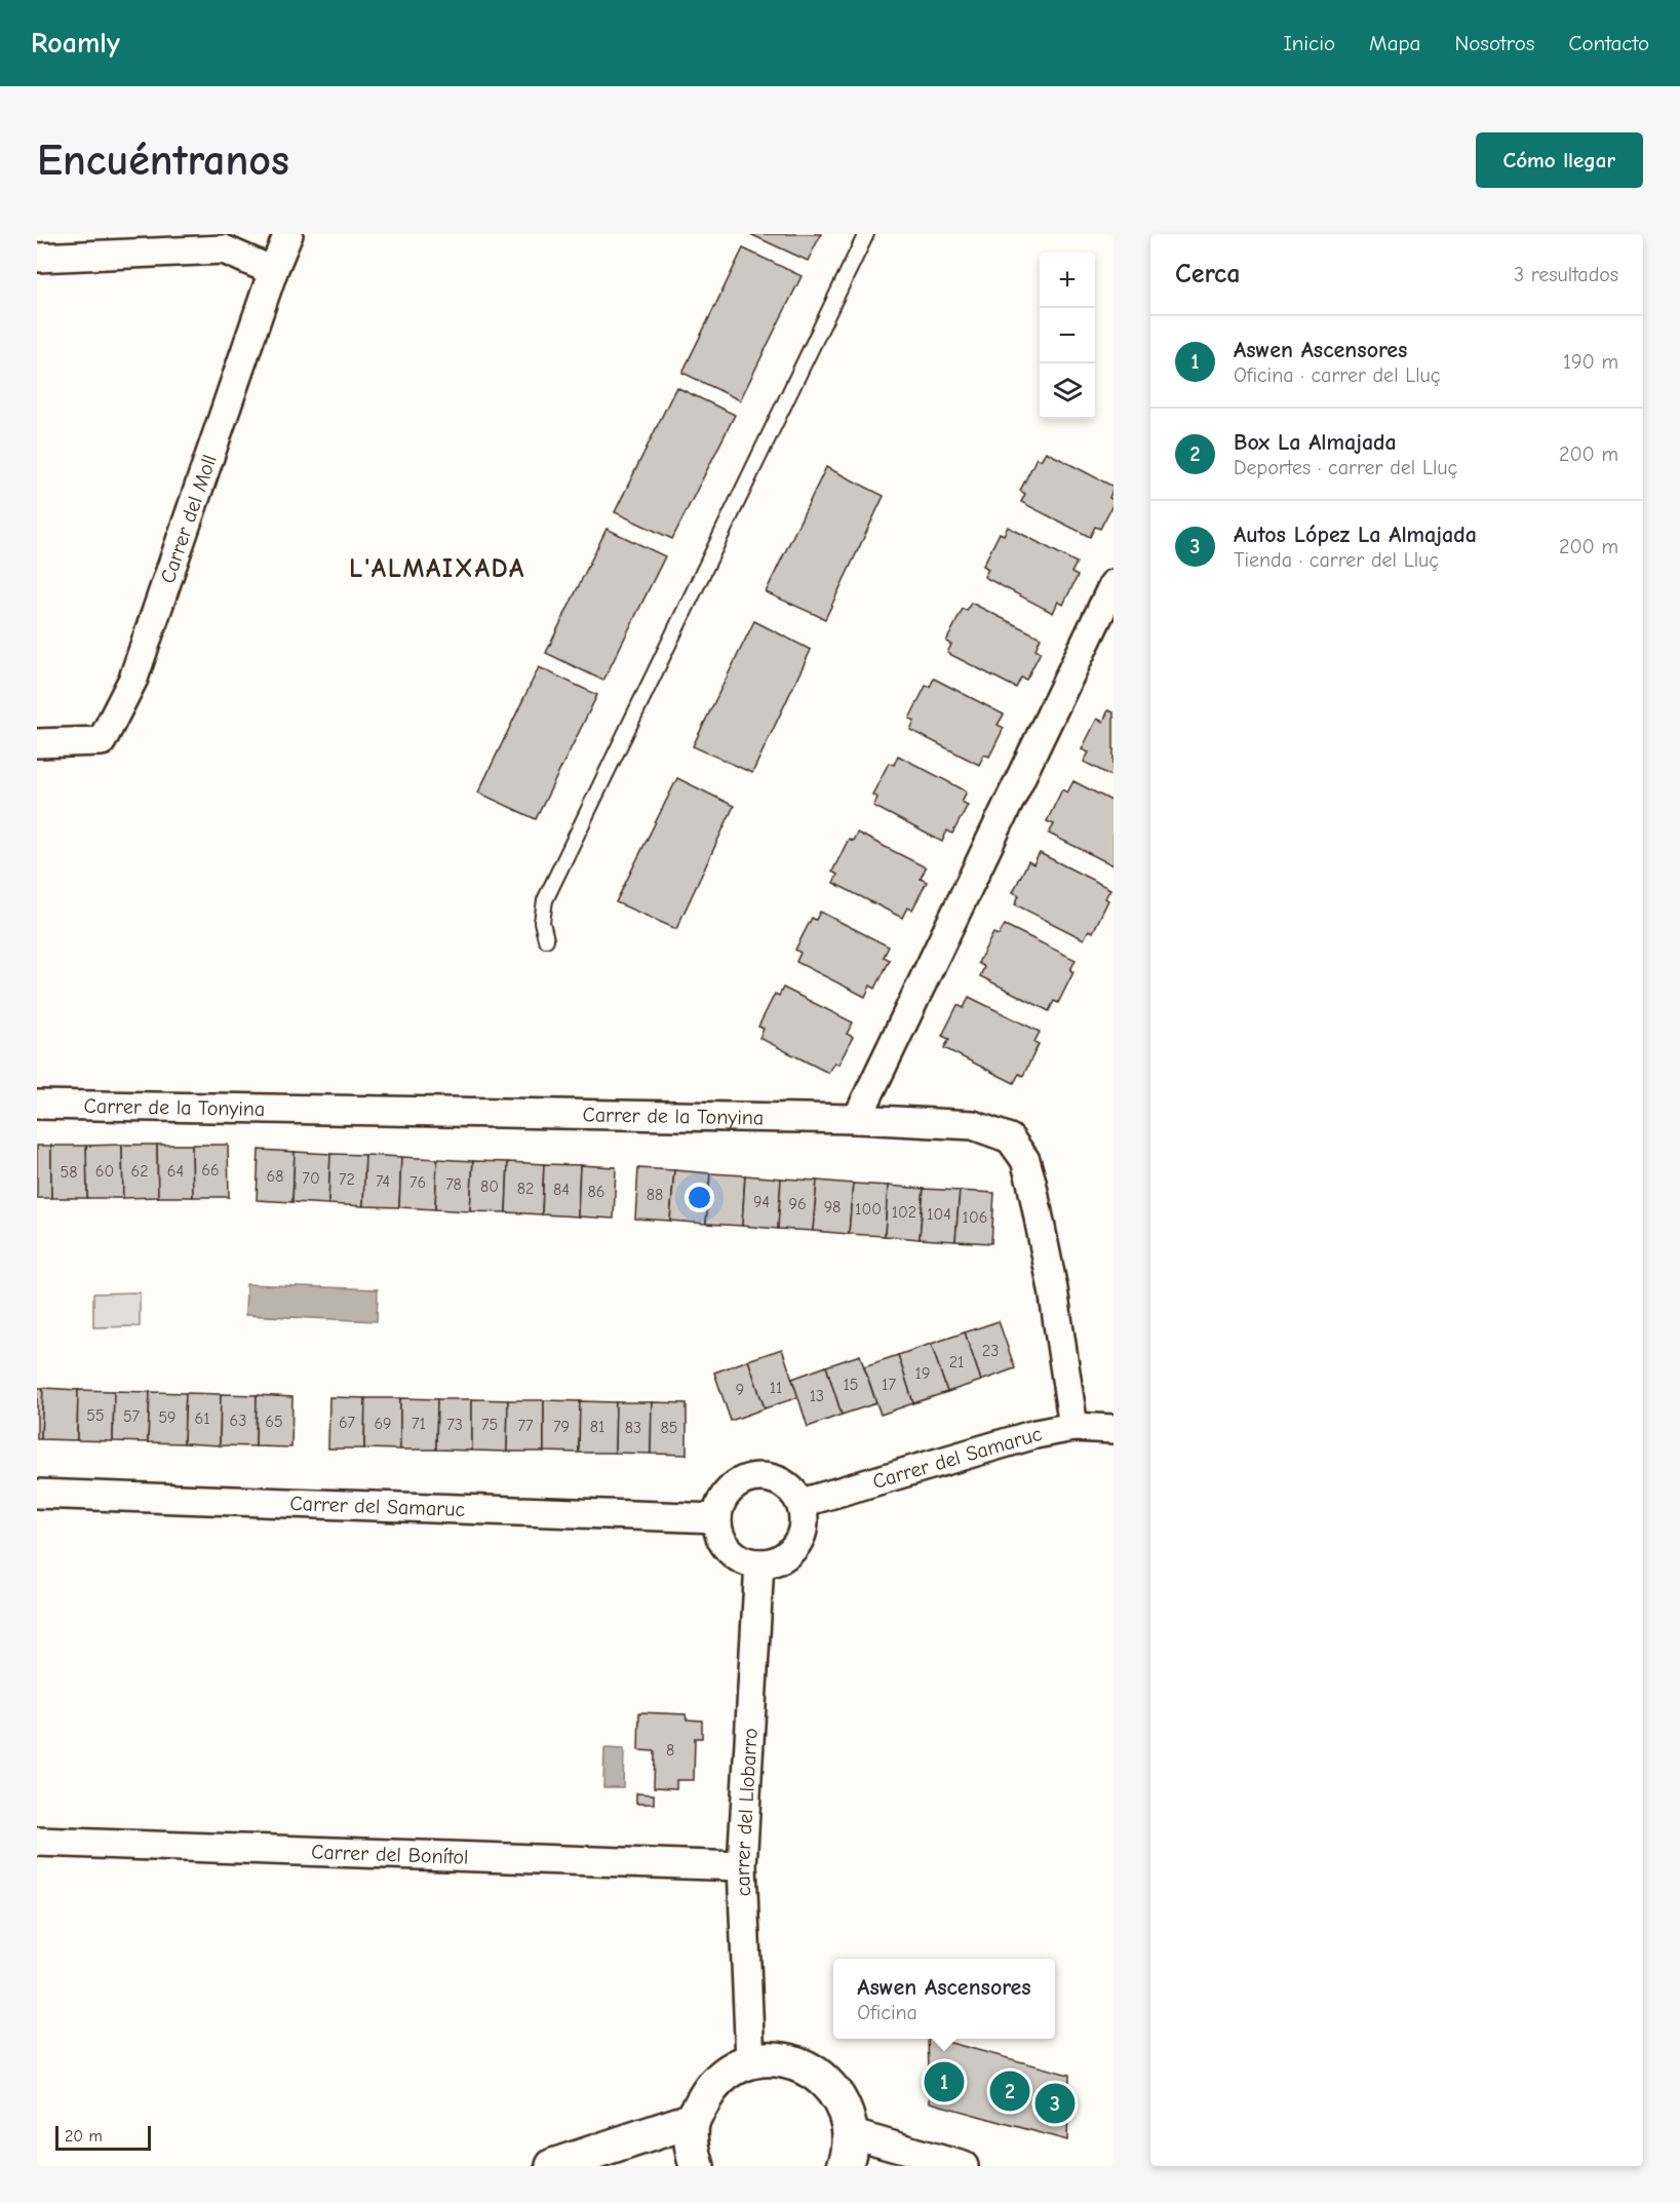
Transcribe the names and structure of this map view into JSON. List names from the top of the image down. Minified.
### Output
{"streets":{"street":["Carrer del Moll","Carrer de la Tonyina","Carrer del Samaruc","carrer del Llobarro","Carrer del Bonítol"]},"crossings":[["Carrer de la Tonyina","Carrer del Samaruc"],["Carrer del Samaruc","carrer del Llobarro"],["carrer del Llobarro","Carrer del Bonítol"]],"districts":["L'ALMAIXADA"],"house_numbers":["66","60","62","64","58","68","70","72","74","76","78","80","82","84","86","88","94","96","98","100","102","104","106","23","21","19","15","17","11","9","13","55","57","59","61","63","65","67","69","71","73","75","77","79","81","83","85","8"],"scale_bar":"20 m","page":{"header":"Roamly","nav":["Inicio","Mapa","Nosotros","Contacto"],"buttons":"Cómo llegar","title":"Encuéntranos","heading":["Cerca","3 resultados"],"map_buttons":["+","−"],"list":[{"mark":"1","name":"Aswen Ascensores","note":"Oficina · carrer del Lluç","value":"190 m"},{"mark":"2","name":"Box La Almajada","note":"Deportes · carrer del Lluç","value":"200 m"},{"mark":"3","name":"Autos López La Almajada","note":"Tienda · carrer del Lluç","value":"200 m"}],"popup":["Aswen Ascensores","Oficina"],"pins":["1","2","3"],"scale":"20 m"}}
